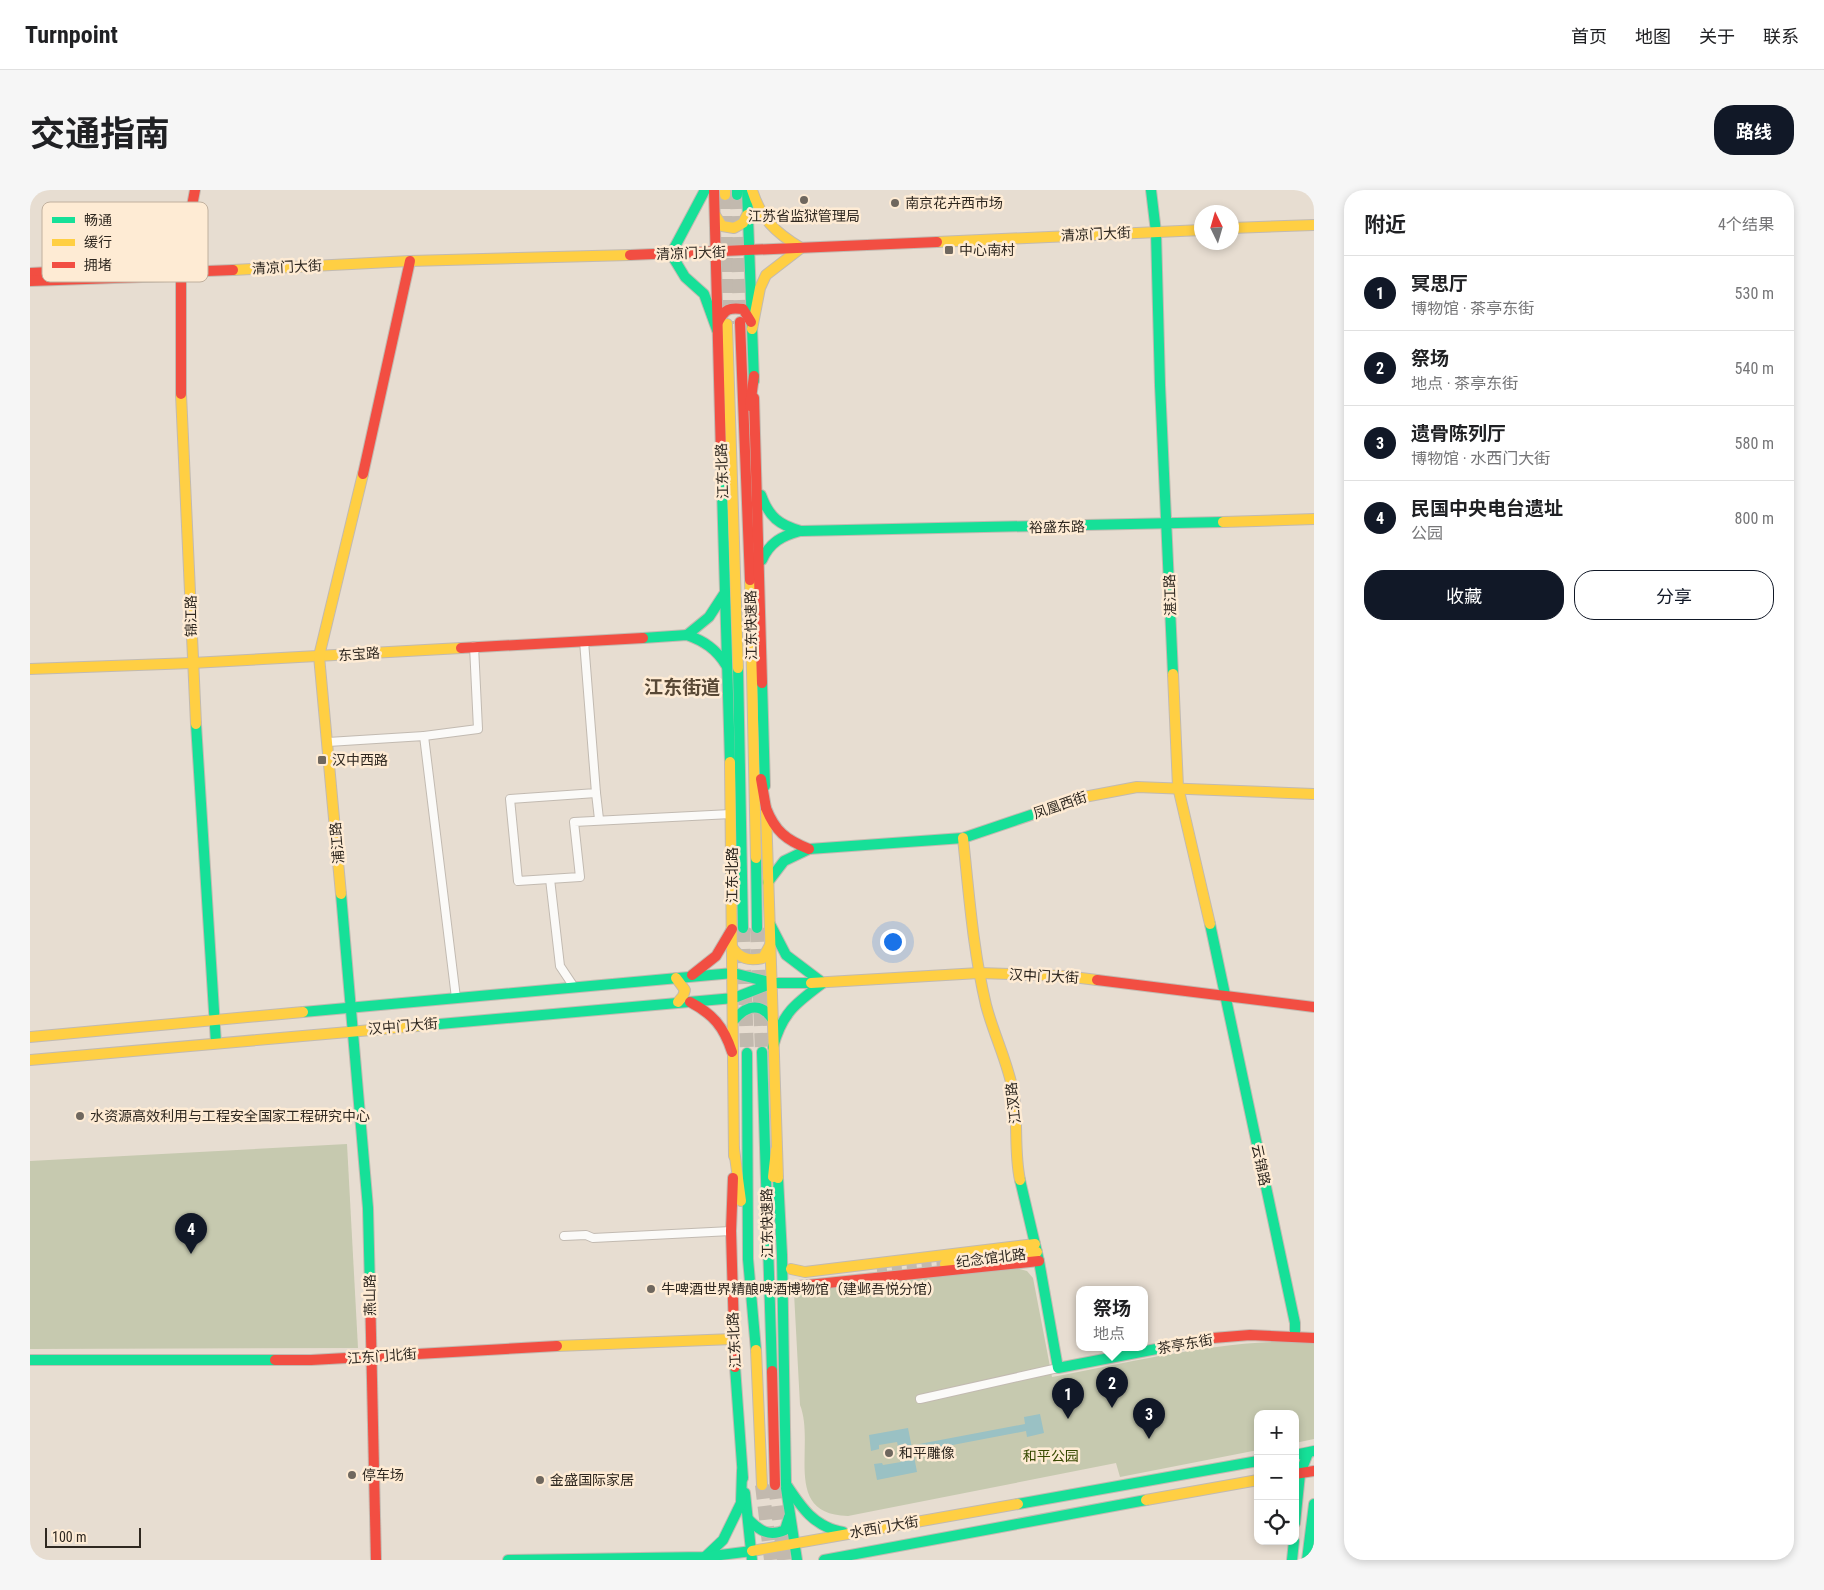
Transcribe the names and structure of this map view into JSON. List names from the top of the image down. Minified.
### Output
{"streets":{"main road":["清凉门大街","江东北路","裕盛东路","湛江路","锦江路","江东快速路","东宝路","凤凰西街","浦江路","汉中门大街","江汊路","云锦路","纪念馆北路","燕山路","茶亭东街","江东门北街","水西门大街"]},"crossings":[["清凉门大街","江东北路"],["清凉门大街","湛江路"],["清凉门大街","浦江路"],["江东北路","江东快速路"],["江东北路","汉中门大街"],["江东北路","江东门北街"],["江东北路","水西门大街"],["裕盛东路","湛江路"],["湛江路","凤凰西街"],["湛江路","汉中门大街"],["湛江路","云锦路"],["锦江路","东宝路"],["锦江路","汉中门大街"],["东宝路","浦江路"],["凤凰西街","江汊路"],["浦江路","汉中门大街"],["浦江路","燕山路"],["汉中门大街","江汊路"],["汉中门大街","云锦路"],["汉中门大街","燕山路"],["江汊路","纪念馆北路"],["江汊路","茶亭东街"],["云锦路","茶亭东街"],["燕山路","江东门北街"]],"districts":["江东街道"],"parks":["和平公园"],"places":{"other":["江苏省监狱管理局","南京花卉西市场","水资源高效利用与工程安全国家工程研究中心","牛啤酒世界精酿啤酒博物馆（建邺吾悦分馆）","和平雕像","停车场","金盛国际家居"],"transit":["中心南村","汉中西路"]},"legend":["畅通","缓行","拥堵"],"scale_bar":"100 m","north":"top","page":{"header":"Turnpoint","nav":["首页","地图","关于","联系"],"title":"交通指南","buttons":["路线",["收藏","分享"]],"heading":["附近","4个结果"],"list":[{"mark":"1","name":"冥思厅","note":"博物馆 · 茶亭东街","value":"530 m"},{"mark":"2","name":"祭场","note":"地点 · 茶亭东街","value":"540 m"},{"mark":"3","name":"遗骨陈列厅","note":"博物馆 · 水西门大街","value":"580 m"},{"mark":"4","name":"民国中央电台遗址","note":"公园","value":"800 m"}],"pins":["4","2","1","3"],"popup":["祭场","地点"],"map_buttons":["+","−"],"scale":"100 m"}}
